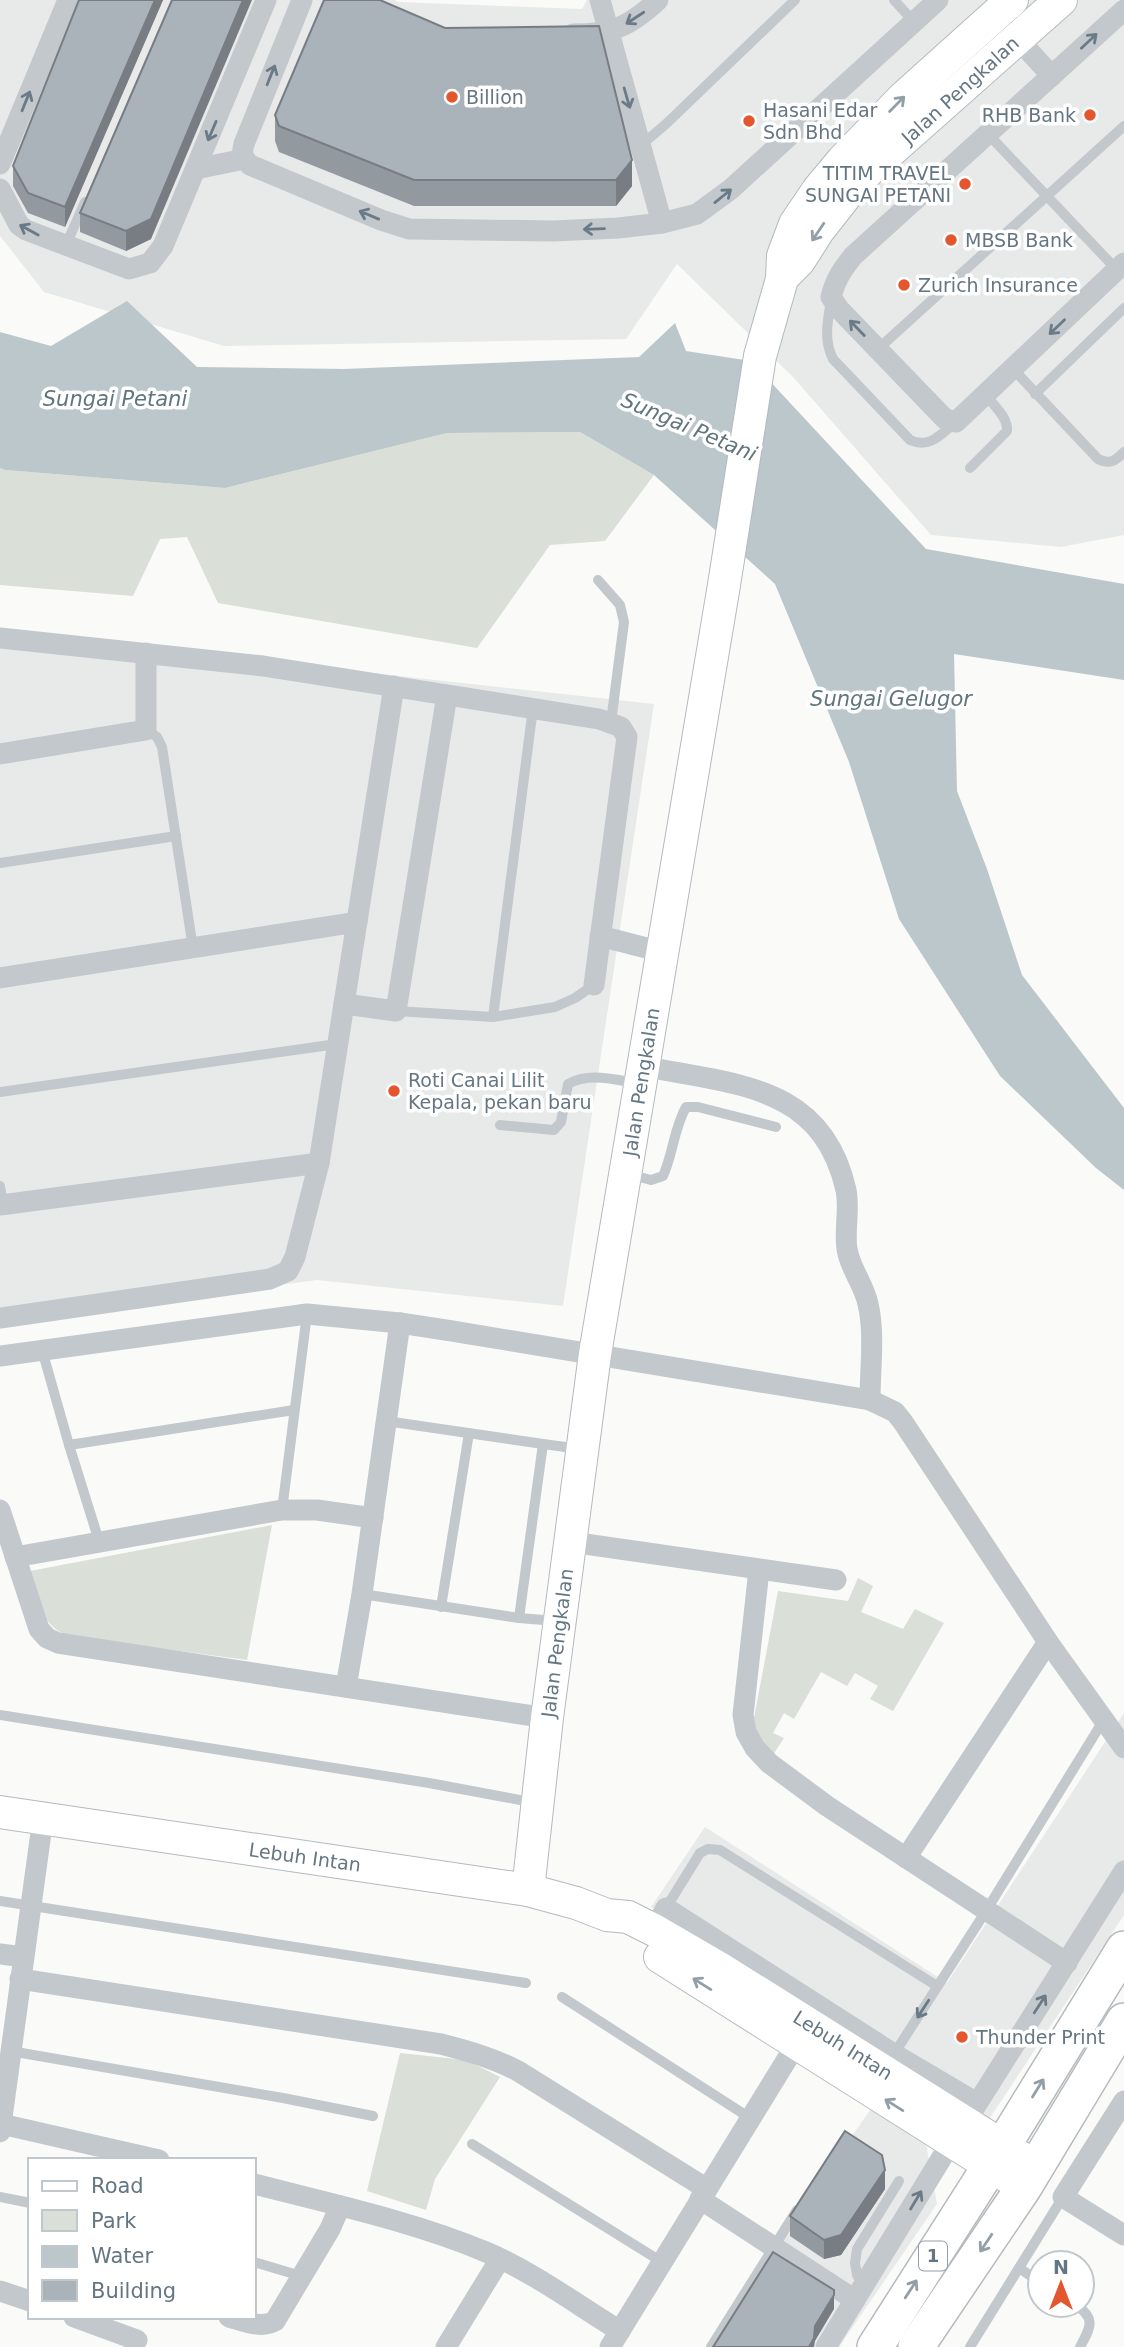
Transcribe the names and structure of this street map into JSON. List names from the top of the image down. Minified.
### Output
{"streets":{"main road":["Jalan Pengkalan","Lebuh Intan","1"]},"crossings":[["Jalan Pengkalan","Lebuh Intan"],["Lebuh Intan","1"]],"water":["Sungai Petani","Sungai Gelugor"],"places":["Billion","RHB Bank","Hasani Edar Sdn Bhd","TITIM TRAVEL SUNGAI PETANI","MBSB Bank","Zurich Insurance","Roti Canai Lilit Kepala, pekan baru","Thunder Print"],"legend":["Road","Park","Water","Building"],"north":"top"}
